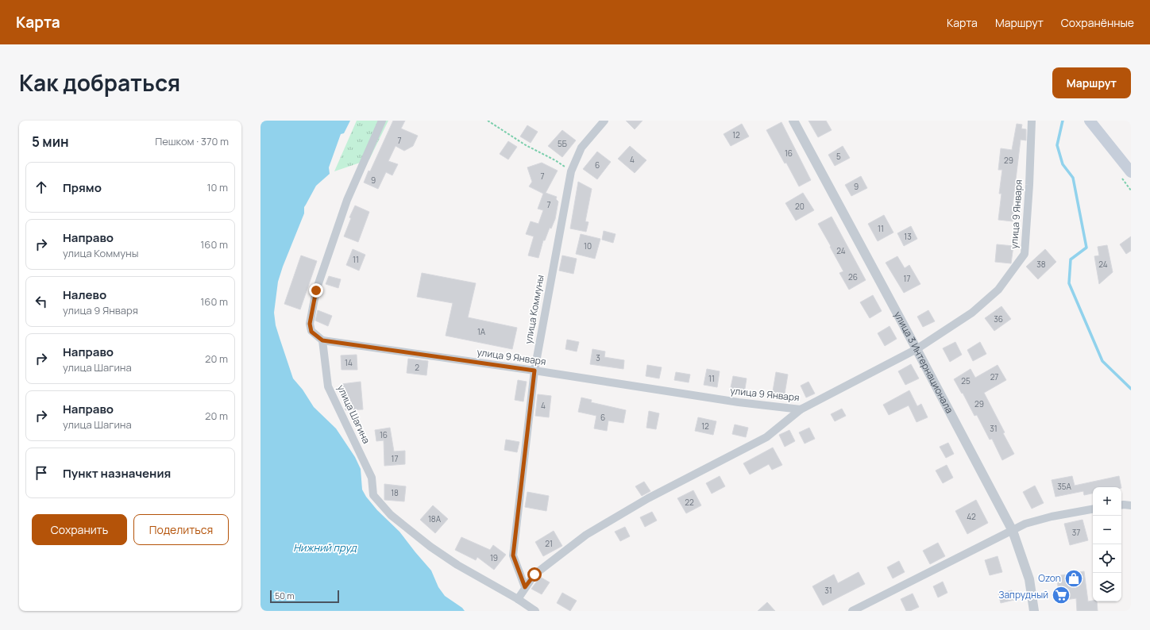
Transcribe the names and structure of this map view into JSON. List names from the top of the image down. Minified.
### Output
{"streets":{"street":["улица 9 Января","улица Коммуны","улица 3 Интернационала","улица Шагина"]},"crossings":[["улица 9 Января","улица Коммуны"],["улица 9 Января","улица 3 Интернационала"],["улица 9 Января","улица Шагина"]],"water":["Нижний пруд"],"places":{"shop":["Ozon"],"supermarket":["Запрудный"]},"house_numbers":["12","7","5Б","16","5","4","29","6","7","9","9","7","20","11","13","10","24","11","38","24","26","17","36","1А","3","14","2","27","11","25","29","4","6","12","31","16","17","35А","18","22","42","18А","37","21","19","31"],"scale_bar":"50 m","page":{"header":"Карта","nav":["Карта","Маршрут","Сохранённые"],"title":"Как добраться","buttons":["Маршрут",["Сохранить","Поделиться"]],"heading":["5 мин","Пешком · 370 m"],"list":[["Прямо","10 m"],["Направо","улица Коммуны","160 m"],["Налево","улица 9 Января","160 m"],["Направо","улица Шагина","20 m"],["Направо","улица Шагина","20 m"],"Пункт назначения"],"map_buttons":["+","−"],"scale":"50 m"}}
